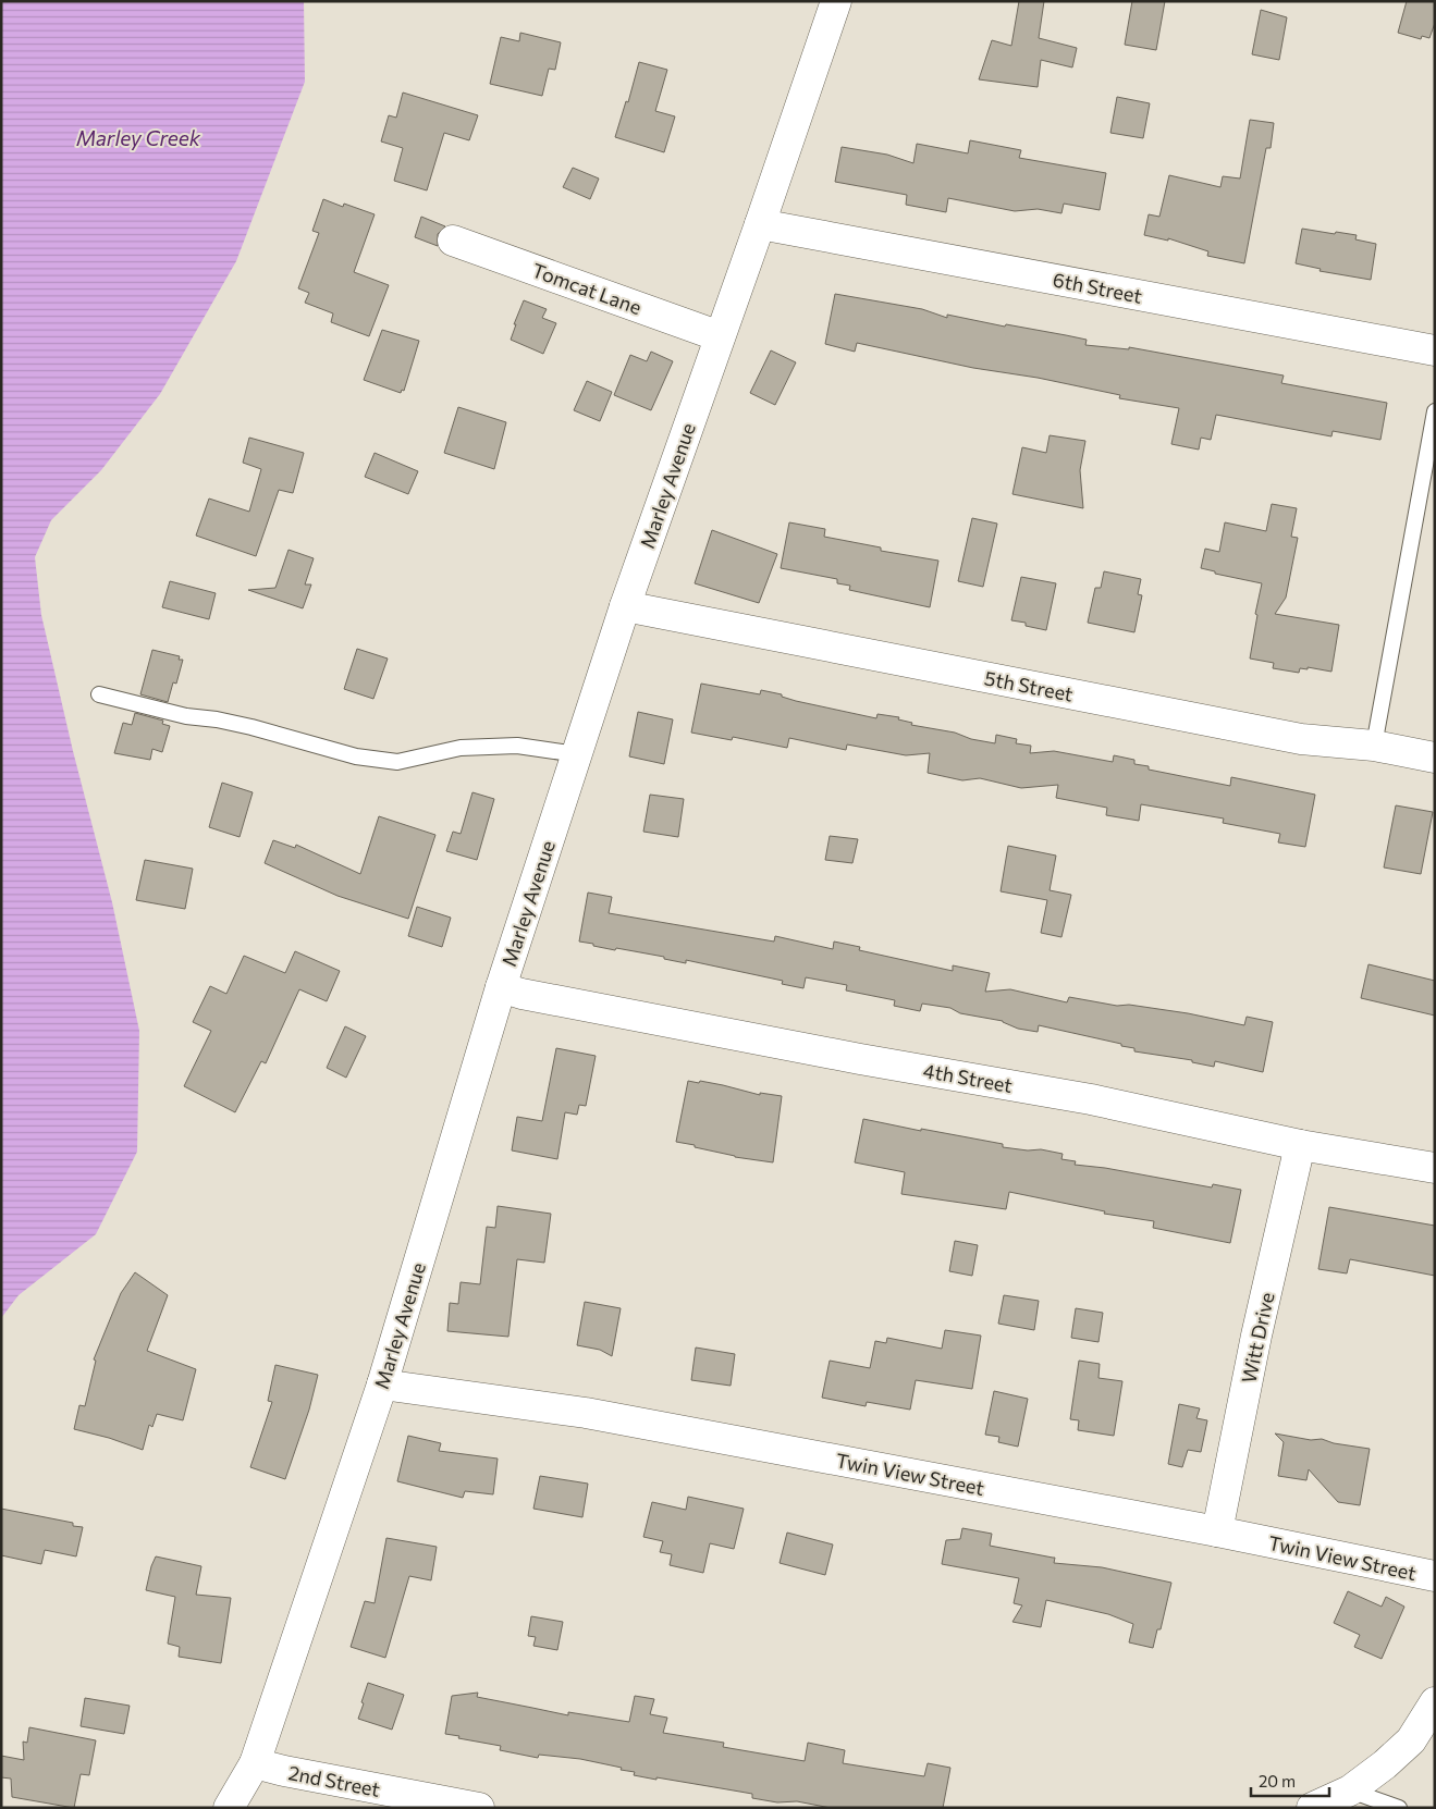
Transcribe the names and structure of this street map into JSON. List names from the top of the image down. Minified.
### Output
{"streets":{"street":["6th Street","Tomcat Lane","Marley Avenue","5th Street","4th Street","Witt Drive","Twin View Street","2nd Street"]},"crossings":[["6th Street","Marley Avenue"],["Tomcat Lane","Marley Avenue"],["Marley Avenue","5th Street"],["Marley Avenue","4th Street"],["Marley Avenue","Twin View Street"],["Marley Avenue","2nd Street"],["4th Street","Witt Drive"],["Witt Drive","Twin View Street"]],"water":["Marley Creek"],"scale_bar":"20 m"}
